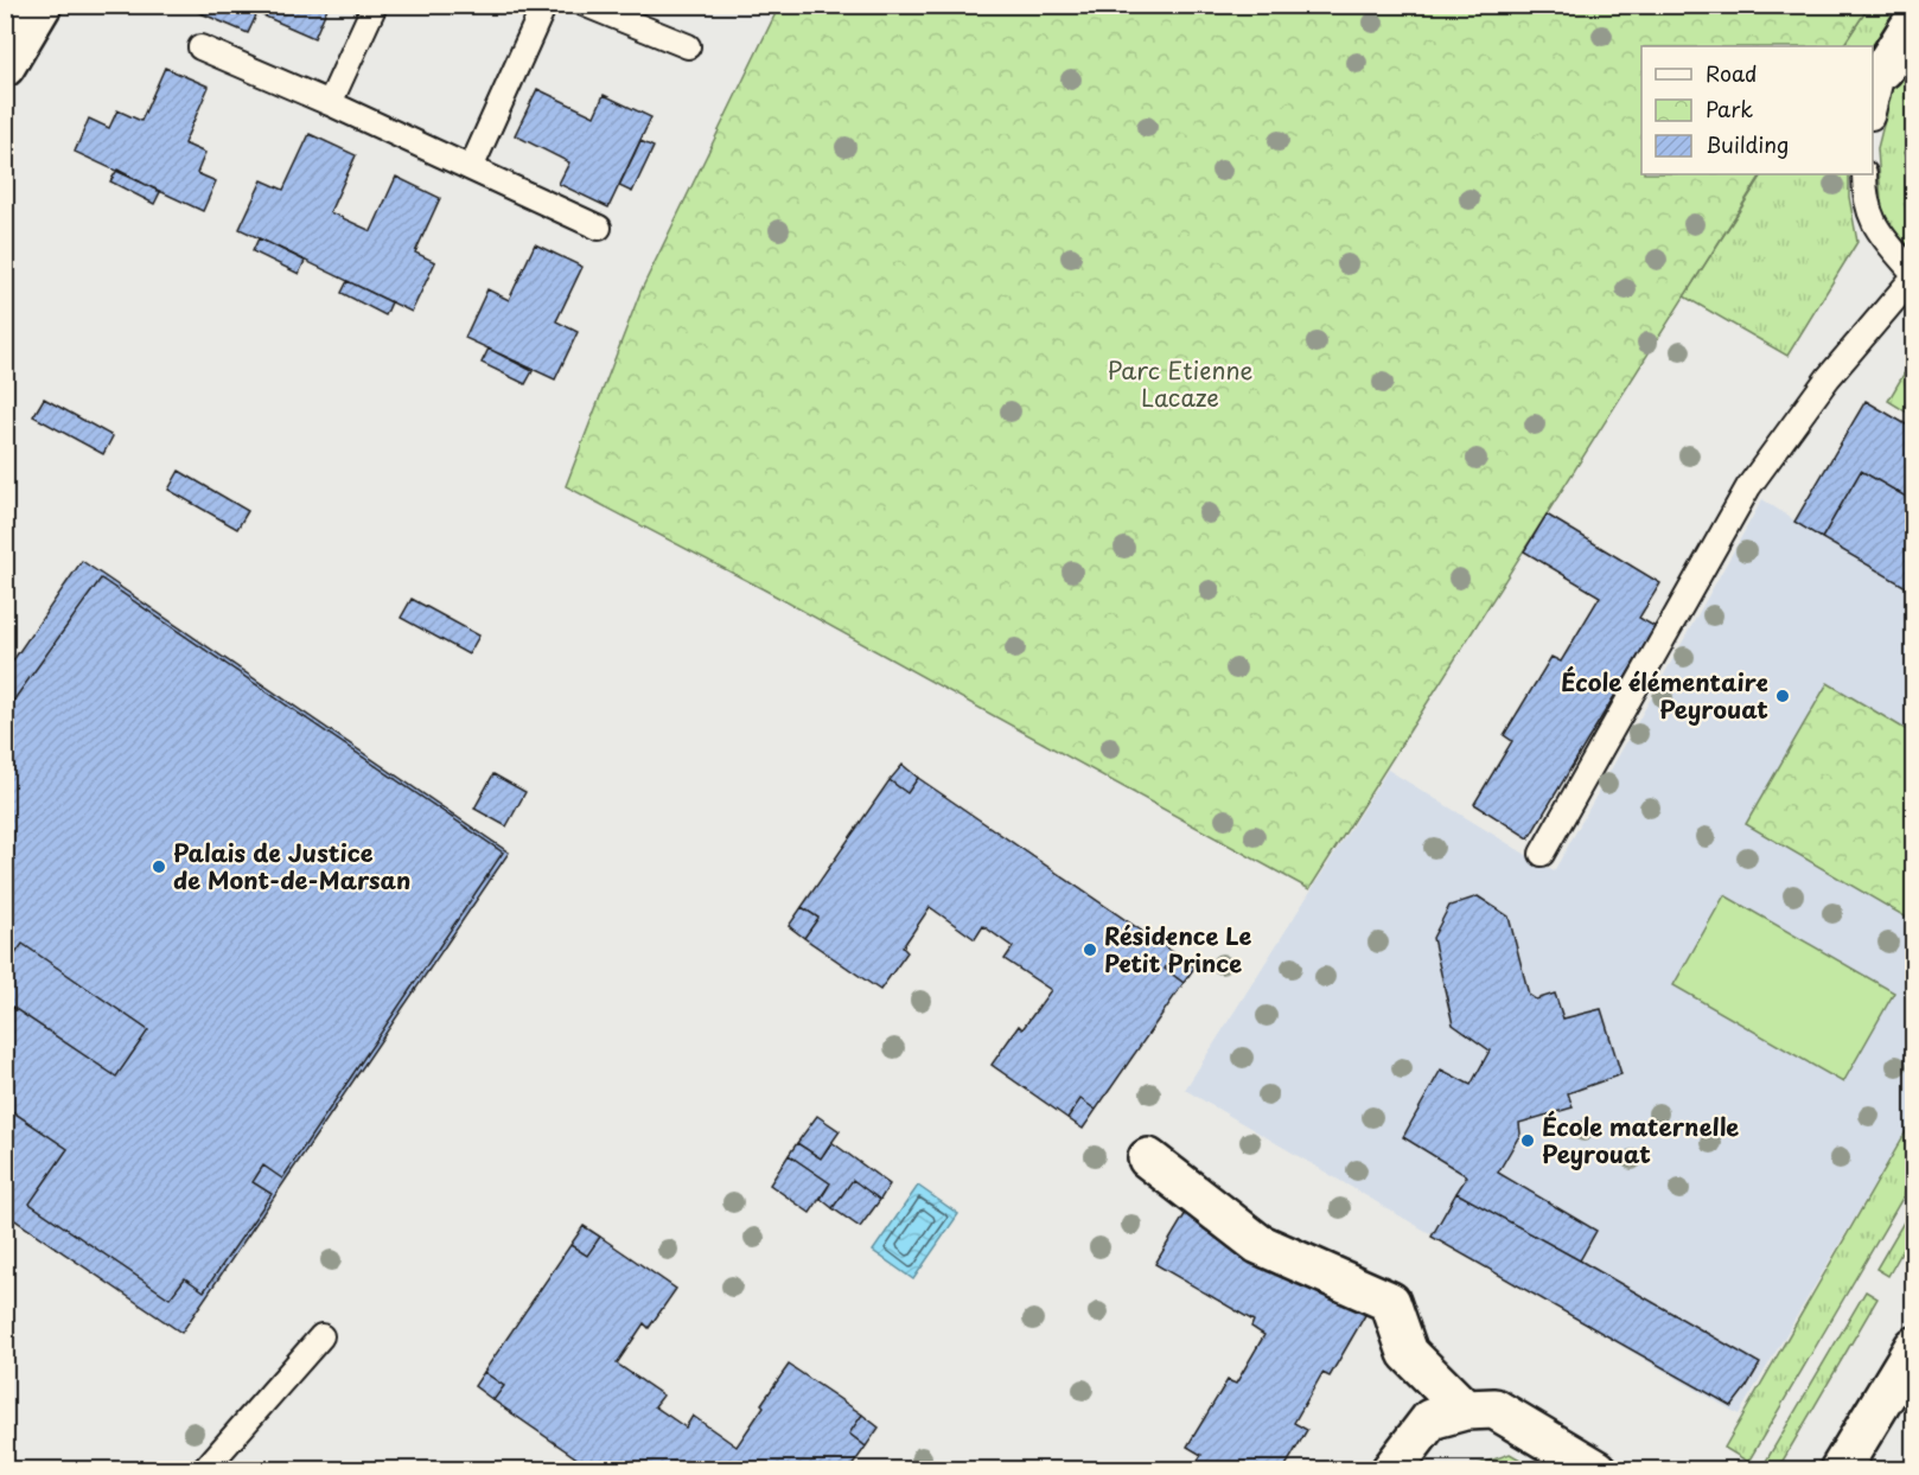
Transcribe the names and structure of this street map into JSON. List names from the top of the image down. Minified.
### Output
{"parks":["Parc Etienne Lacaze"],"places":["École élémentaire Peyrouat","Palais de Justice de Mont-de-Marsan","Résidence Le Petit Prince","École maternelle Peyrouat"],"legend":["Road","Park","Building"]}
